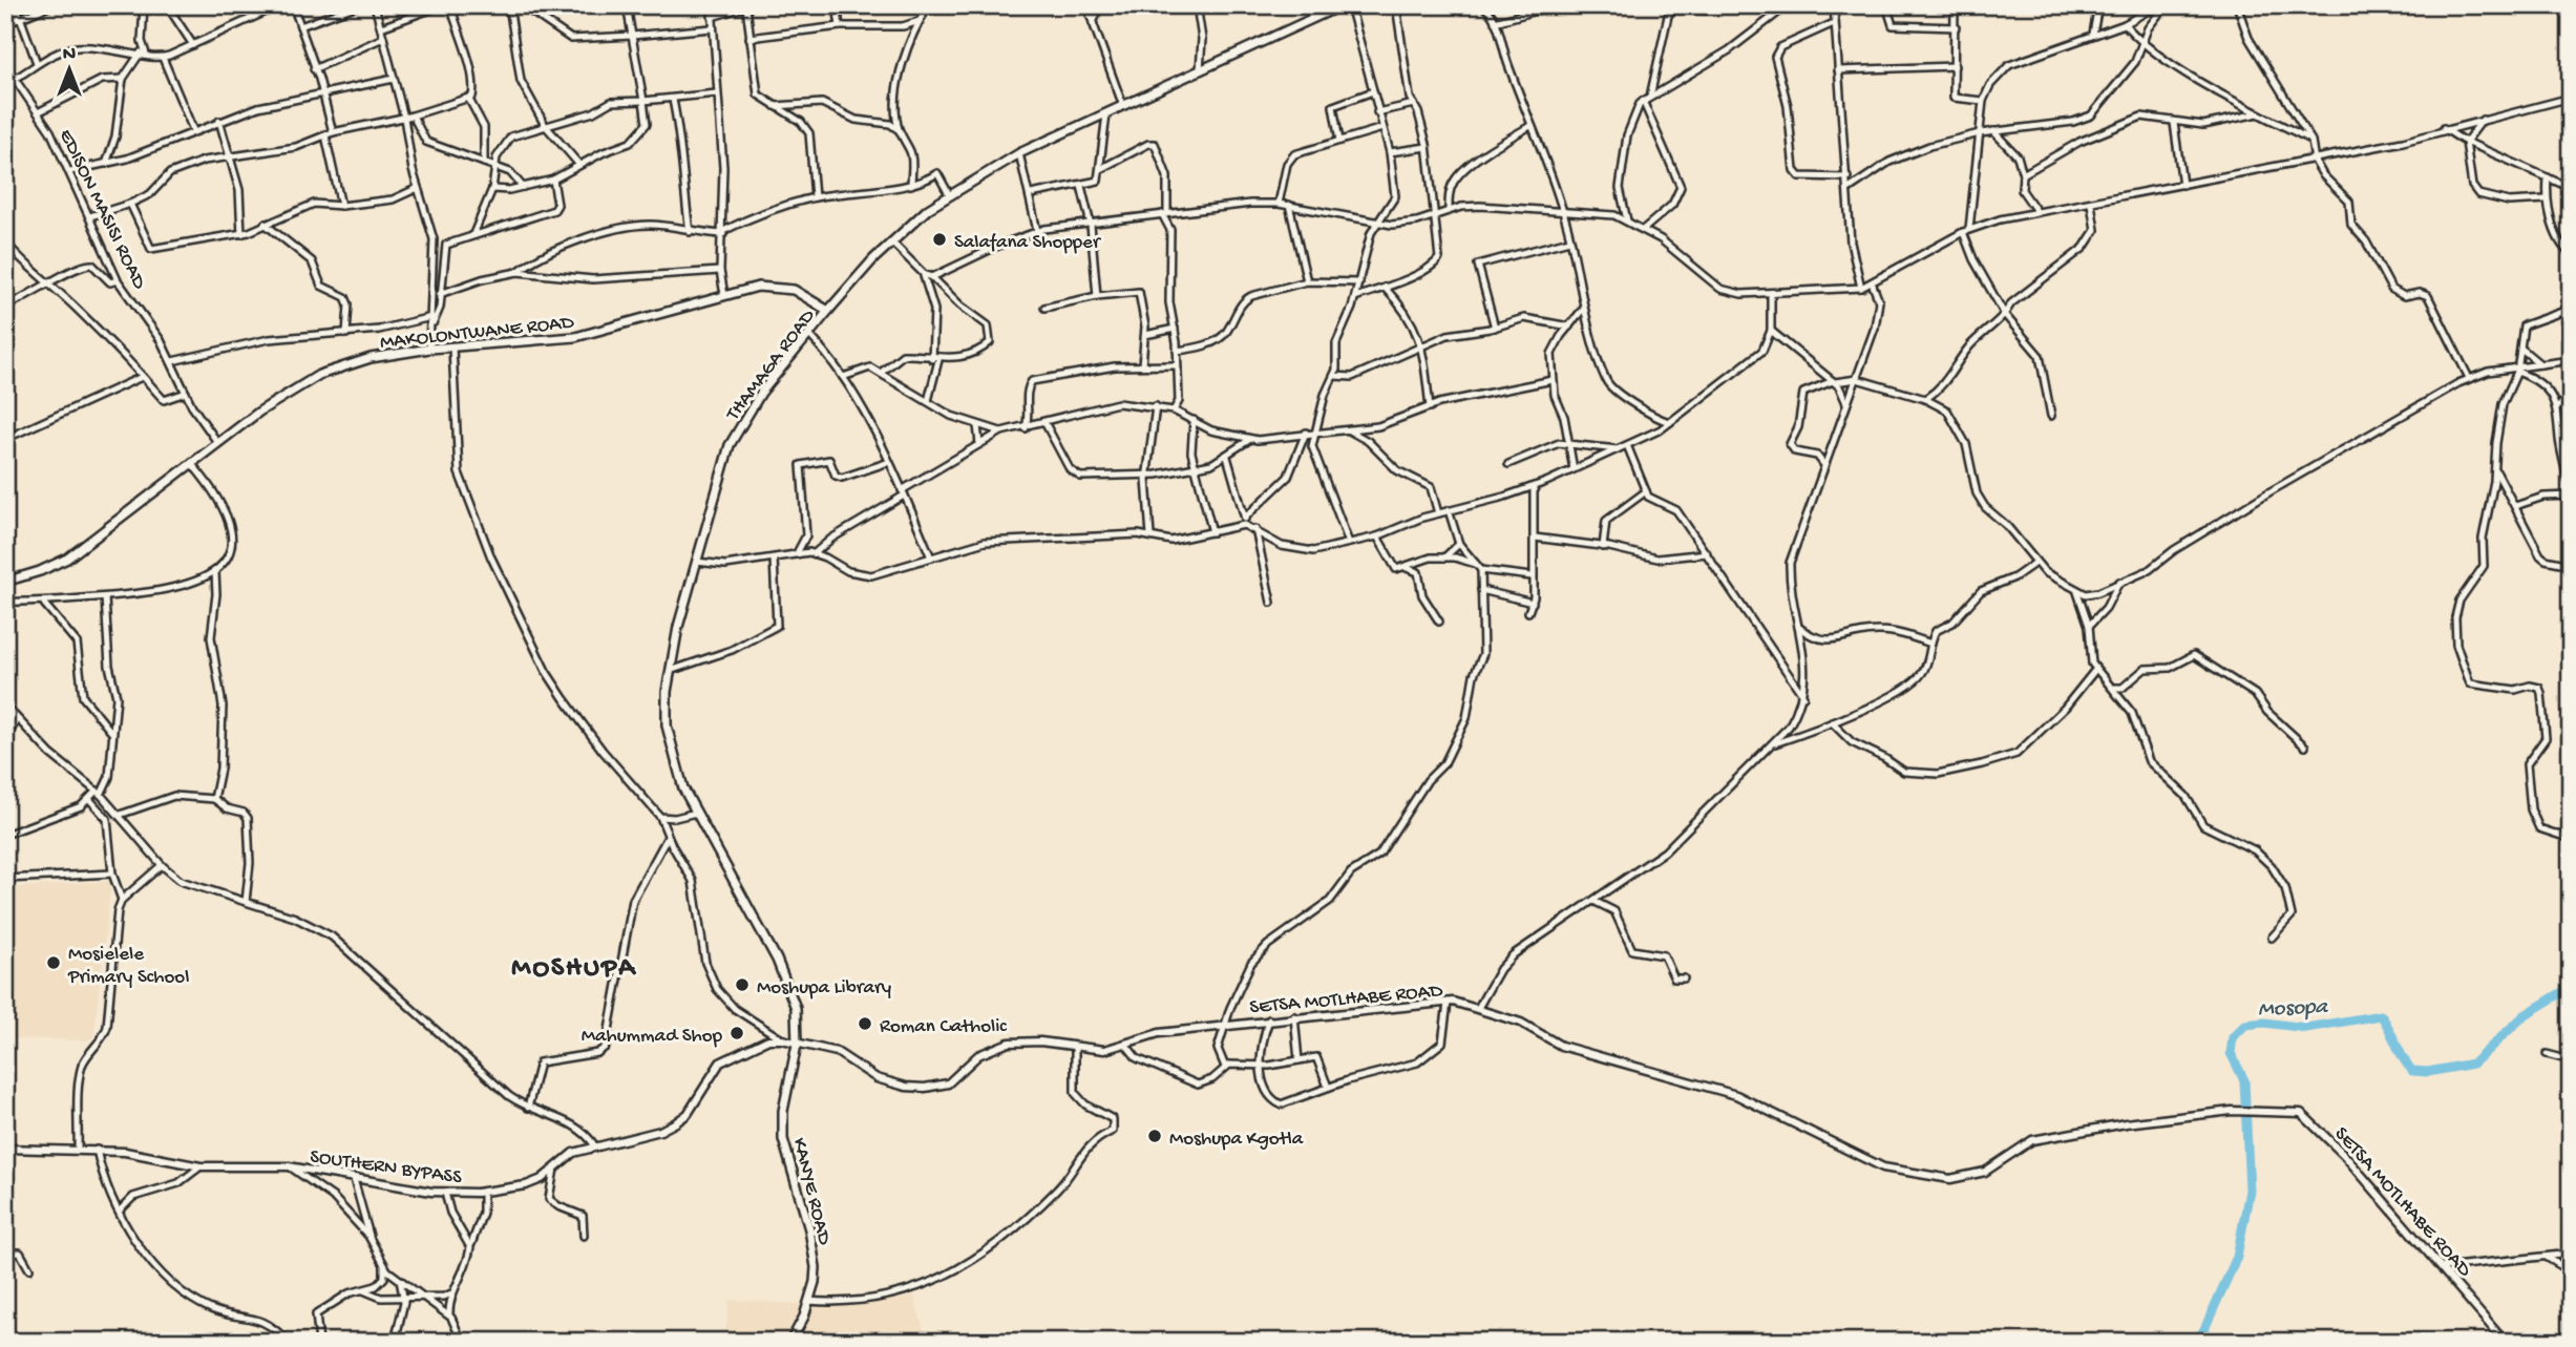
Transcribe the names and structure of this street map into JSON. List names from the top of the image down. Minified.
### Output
{"streets":{"main road":["MAKOLONTWANE ROAD","THAMAGA ROAD","KANYE ROAD"],"street":["EDISON MASISI ROAD","SETSA MOTLHABE ROAD","SOUTHERN BYPASS"]},"crossings":[["EDISON MASISI ROAD","MAKOLONTWANE ROAD"],["MAKOLONTWANE ROAD","THAMAGA ROAD"],["THAMAGA ROAD","SETSA MOTLHABE ROAD"],["THAMAGA ROAD","KANYE ROAD"],["SETSA MOTLHABE ROAD","KANYE ROAD"]],"districts":["MOSHUPA"],"water":["Mosopa"],"places":["Salafana Shopper","Mosielele Primary School","Moshupa Library","Roman Catholic","Mahummad Shop","Moshupa Kgotla"],"north":"top"}
